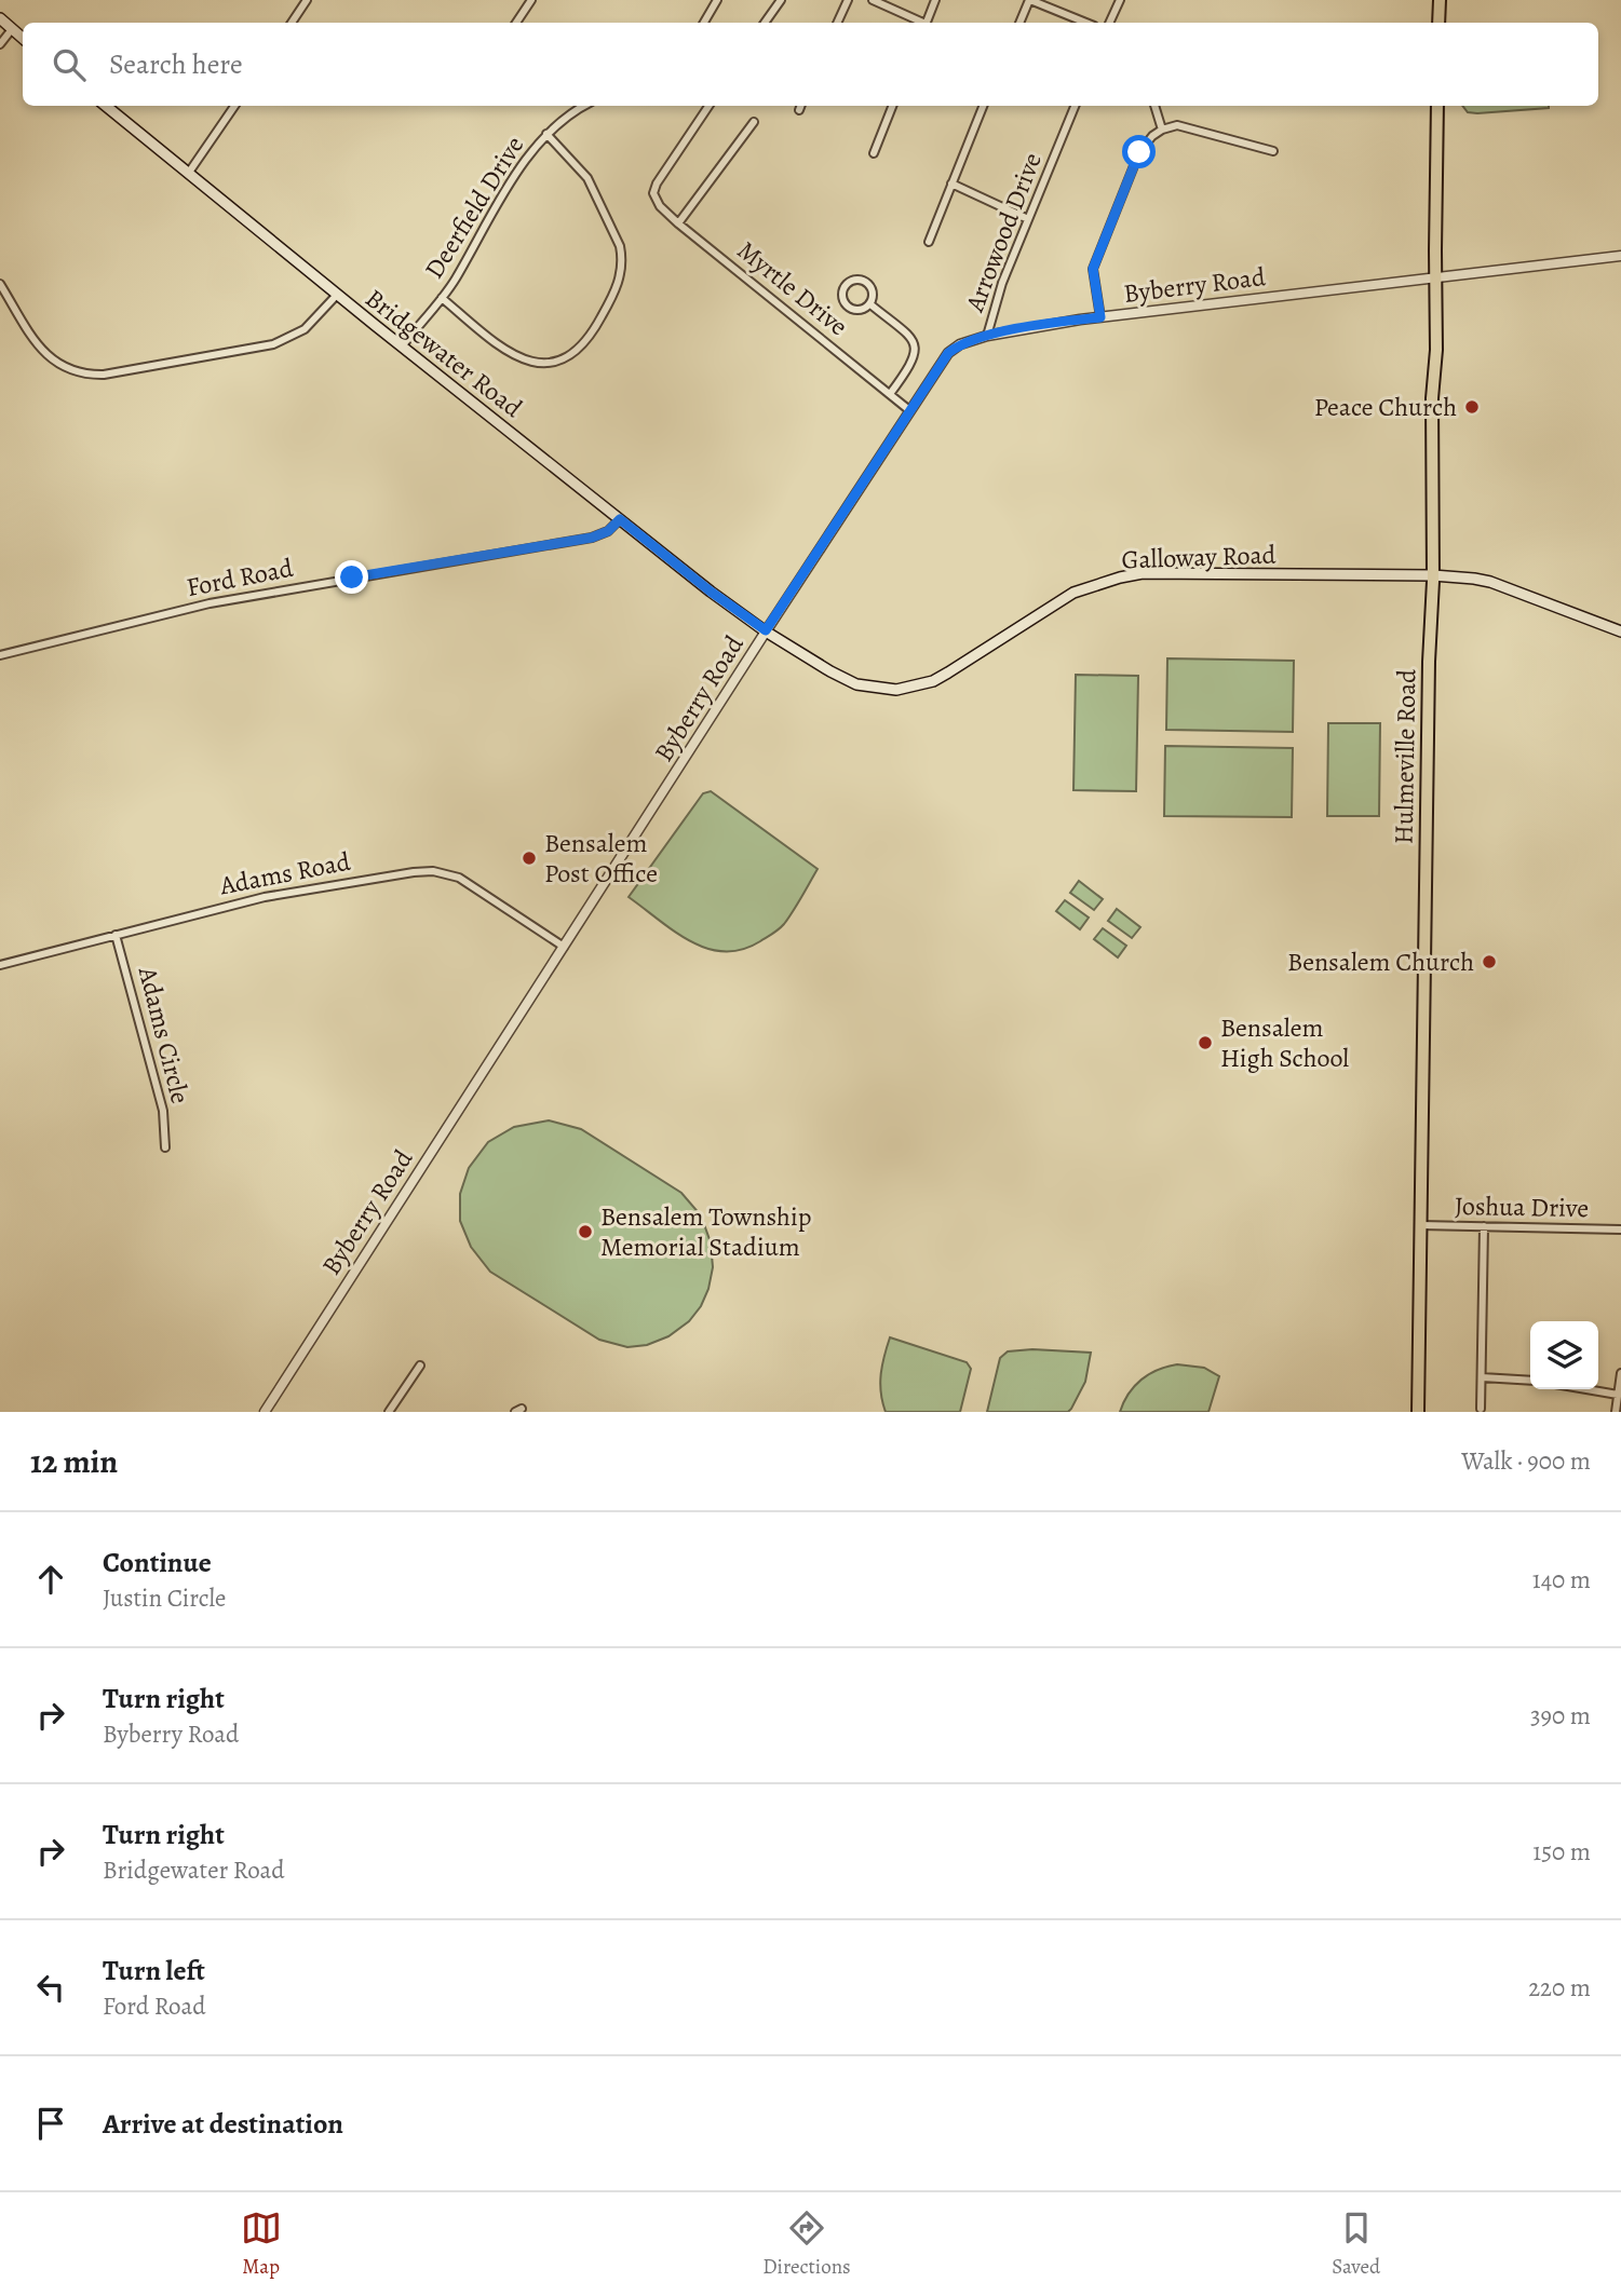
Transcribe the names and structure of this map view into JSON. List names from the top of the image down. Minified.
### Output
{"streets":{"main road":["Bridgewater Road","Galloway Road","Hulmeville Road"],"street":["Deerfield Drive","Arrowood Drive","Byberry Road","Myrtle Drive","Ford Road","Adams Road","Adams Circle","Joshua Drive"]},"crossings":[["Deerfield Drive","Bridgewater Road"],["Arrowood Drive","Byberry Road"],["Byberry Road","Myrtle Drive"],["Byberry Road","Bridgewater Road"],["Byberry Road","Galloway Road"],["Byberry Road","Hulmeville Road"],["Byberry Road","Adams Road"],["Bridgewater Road","Galloway Road"],["Bridgewater Road","Ford Road"],["Galloway Road","Hulmeville Road"],["Hulmeville Road","Joshua Drive"],["Adams Road","Adams Circle"]],"places":["Peace Church","Bensalem Post Office","Bensalem Church","Bensalem High School","Bensalem Township Memorial Stadium"],"page":{"search":"Search here","heading":["12 min","Walk · 900 m"],"list":[["Continue","Justin Circle","140 m"],["Turn right","Byberry Road","390 m"],["Turn right","Bridgewater Road","150 m"],["Turn left","Ford Road","220 m"],"Arrive at destination"],"nav":["Map","Directions","Saved"]}}
